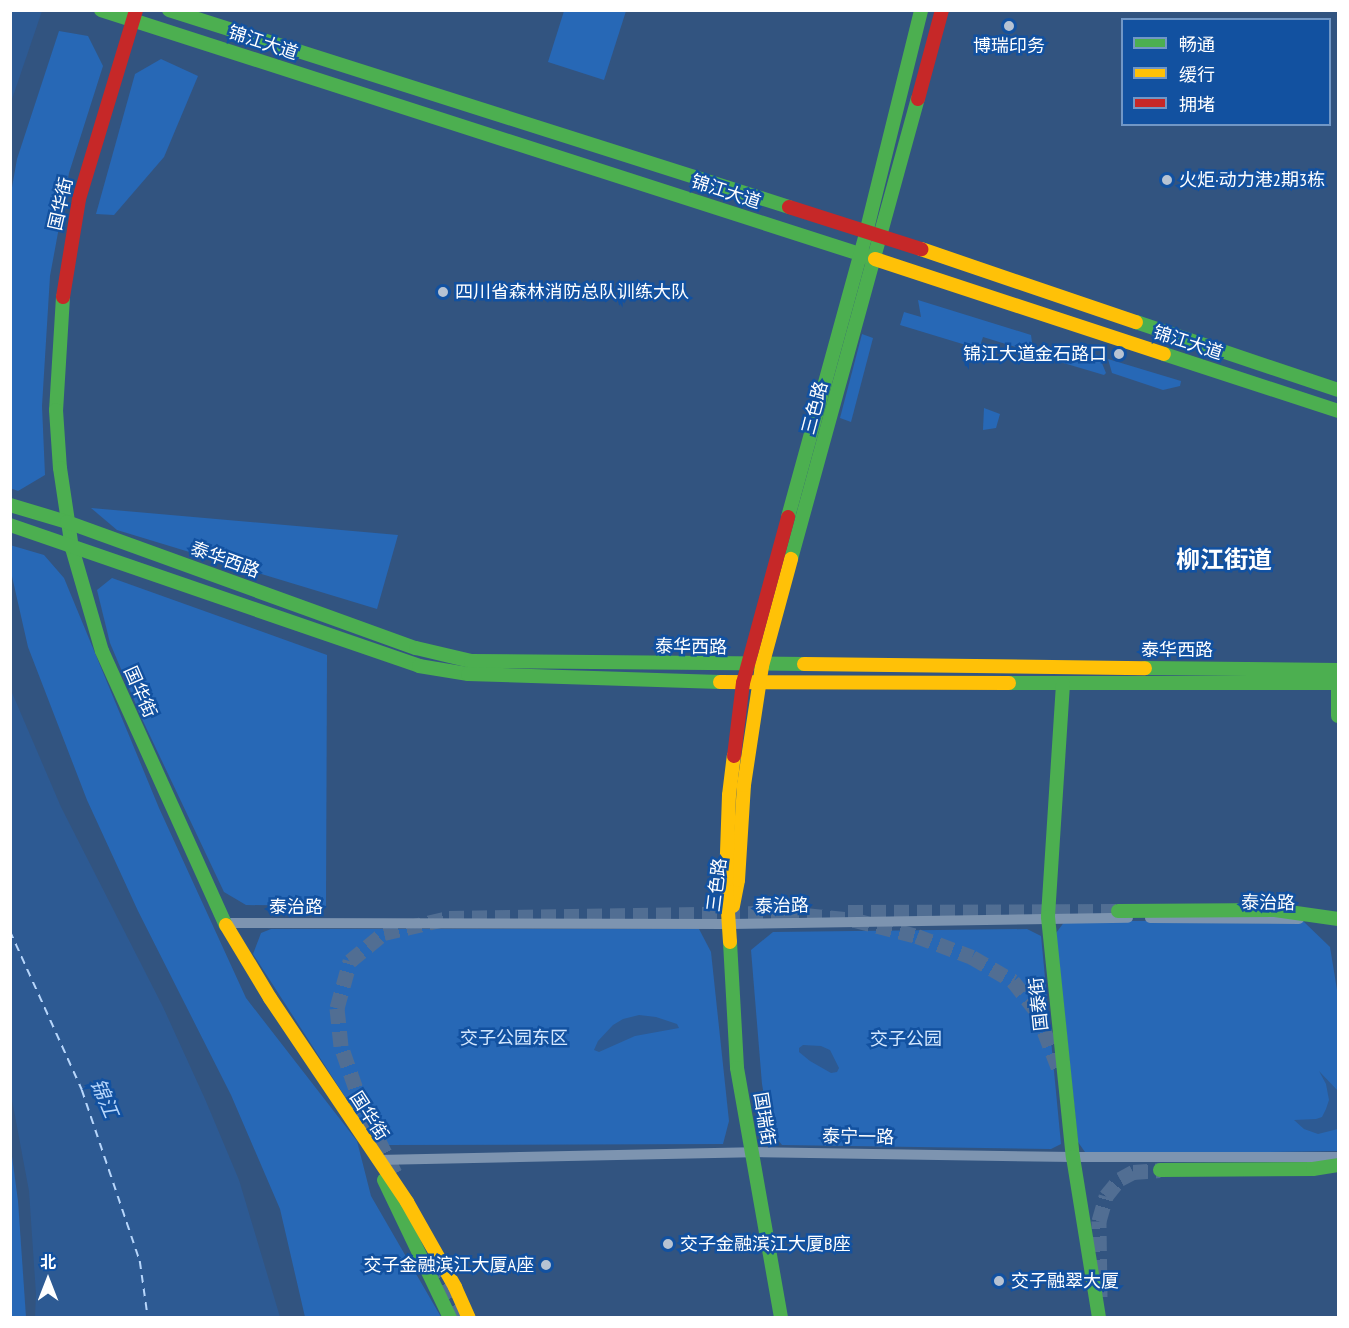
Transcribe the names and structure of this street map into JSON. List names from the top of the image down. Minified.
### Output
{"streets":{"street":["锦江大道","国华街","三色路","泰华西路","泰治路","国泰街","国瑞街","泰宁一路"]},"crossings":[["锦江大道","国华街"],["锦江大道","三色路"],["国华街","泰华西路"],["国华街","泰治路"],["国华街","泰宁一路"],["三色路","泰华西路"],["三色路","泰治路"],["三色路","国瑞街"],["泰华西路","国泰街"],["泰治路","国泰街"],["泰治路","国瑞街"],["国泰街","泰宁一路"],["国瑞街","泰宁一路"]],"districts":["柳江街道"],"water":["锦江"],"parks":["交子公园东区","交子公园"],"places":["博瑞印务","火炬·动力港2期3栋","四川省森林消防总队训练大队","锦江大道金石路口","交子金融滨江大厦B座","交子金融滨江大厦A座","交子融翠大厦"],"legend":["畅通","缓行","拥堵"],"north":"top"}
